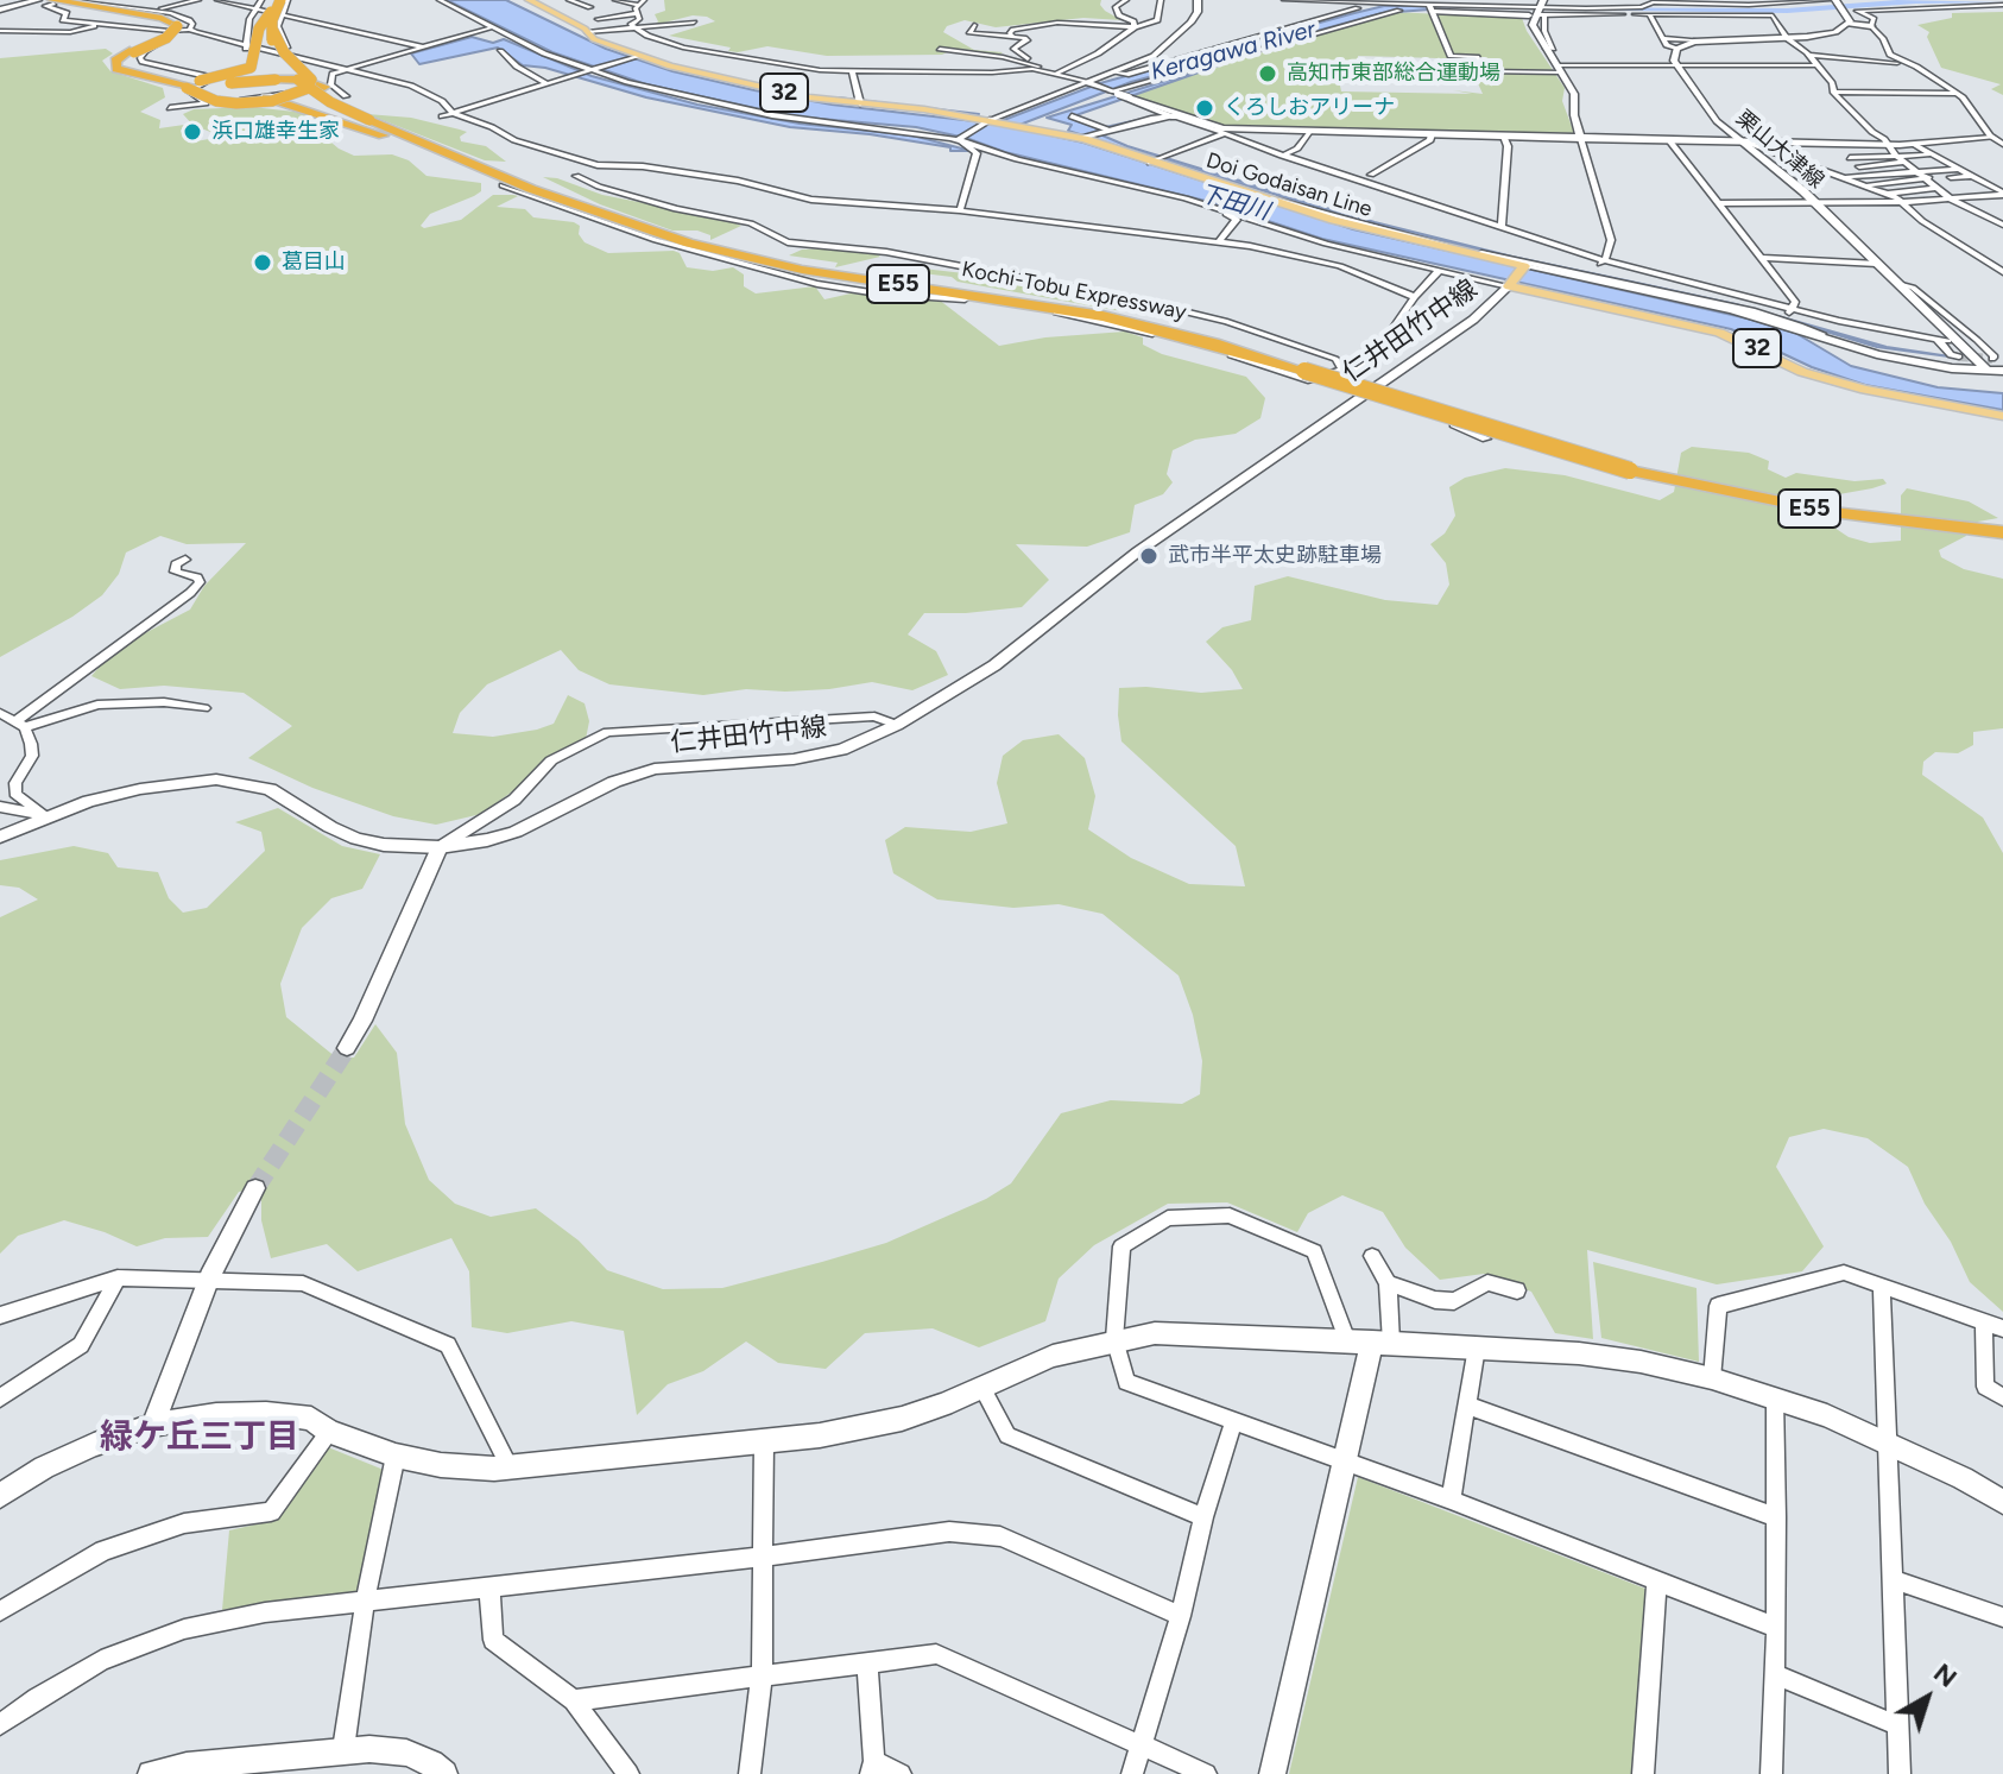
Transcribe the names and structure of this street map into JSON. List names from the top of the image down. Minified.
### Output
{"streets":{"highway":["E55","Kochi-Tobu Expressway"],"main road":["32","Doi Godaisan Line"],"street":["栗山大津線","仁井田竹中線"]},"crossings":[["32","仁井田竹中線"]],"districts":["緑ケ丘三丁目"],"water":["Keragawa River","下田川"],"places":["高知市東部総合運動場","くろしおアリーナ","浜口雄幸生家","葛目山","武市半平太史跡駐車場"],"north":"top right"}
